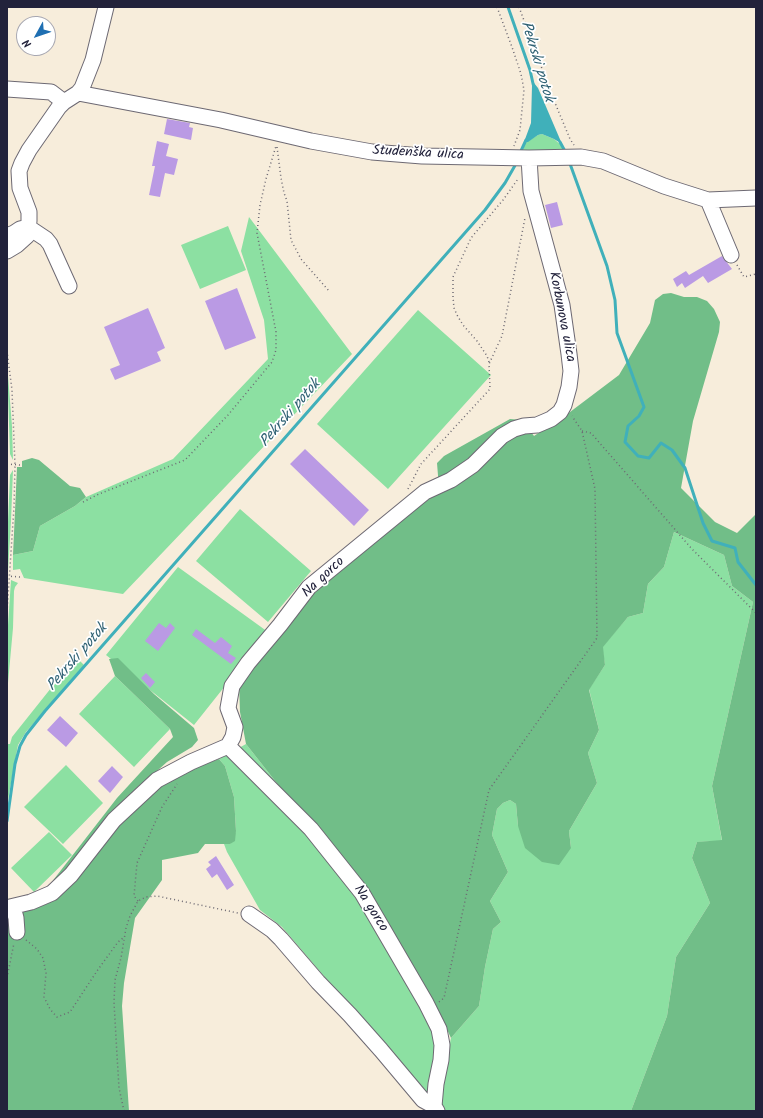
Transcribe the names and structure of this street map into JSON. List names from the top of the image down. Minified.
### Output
{"streets":{"street":["Studenška ulica","Korbunova ulica","Na gorco"]},"crossings":[["Studenška ulica","Korbunova ulica"],["Korbunova ulica","Na gorco"]],"water":["Pekrski potok"],"north":"bottom left"}
